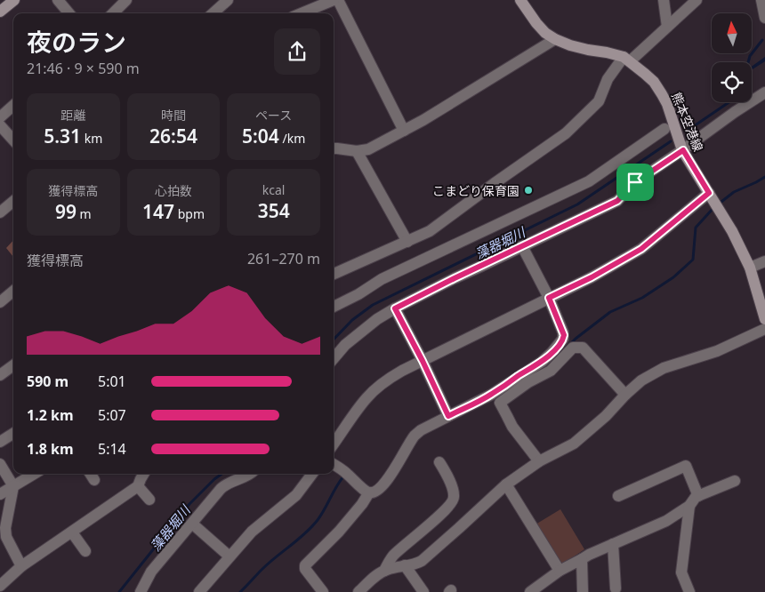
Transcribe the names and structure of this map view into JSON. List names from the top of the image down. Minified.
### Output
{"streets":{"main road":["熊本空港線"]},"water":["藻器堀川"],"places":["こまどり保育園"],"north":"top","page":{"heading":["夜のラン","21:46 · 9 × 590 m"],"stats":[["距離","5.31 km"],["時間","26:54"],["ペース","5:04 /km"],["獲得標高","99 m"],["心拍数","147 bpm"],["kcal","354"]],"chart":["獲得標高","261–270 m"],"list":[{"name":"590 m","note":"5:01"},{"name":"1.2 km","note":"5:07"},{"name":"1.8 km","note":"5:14"}]}}
